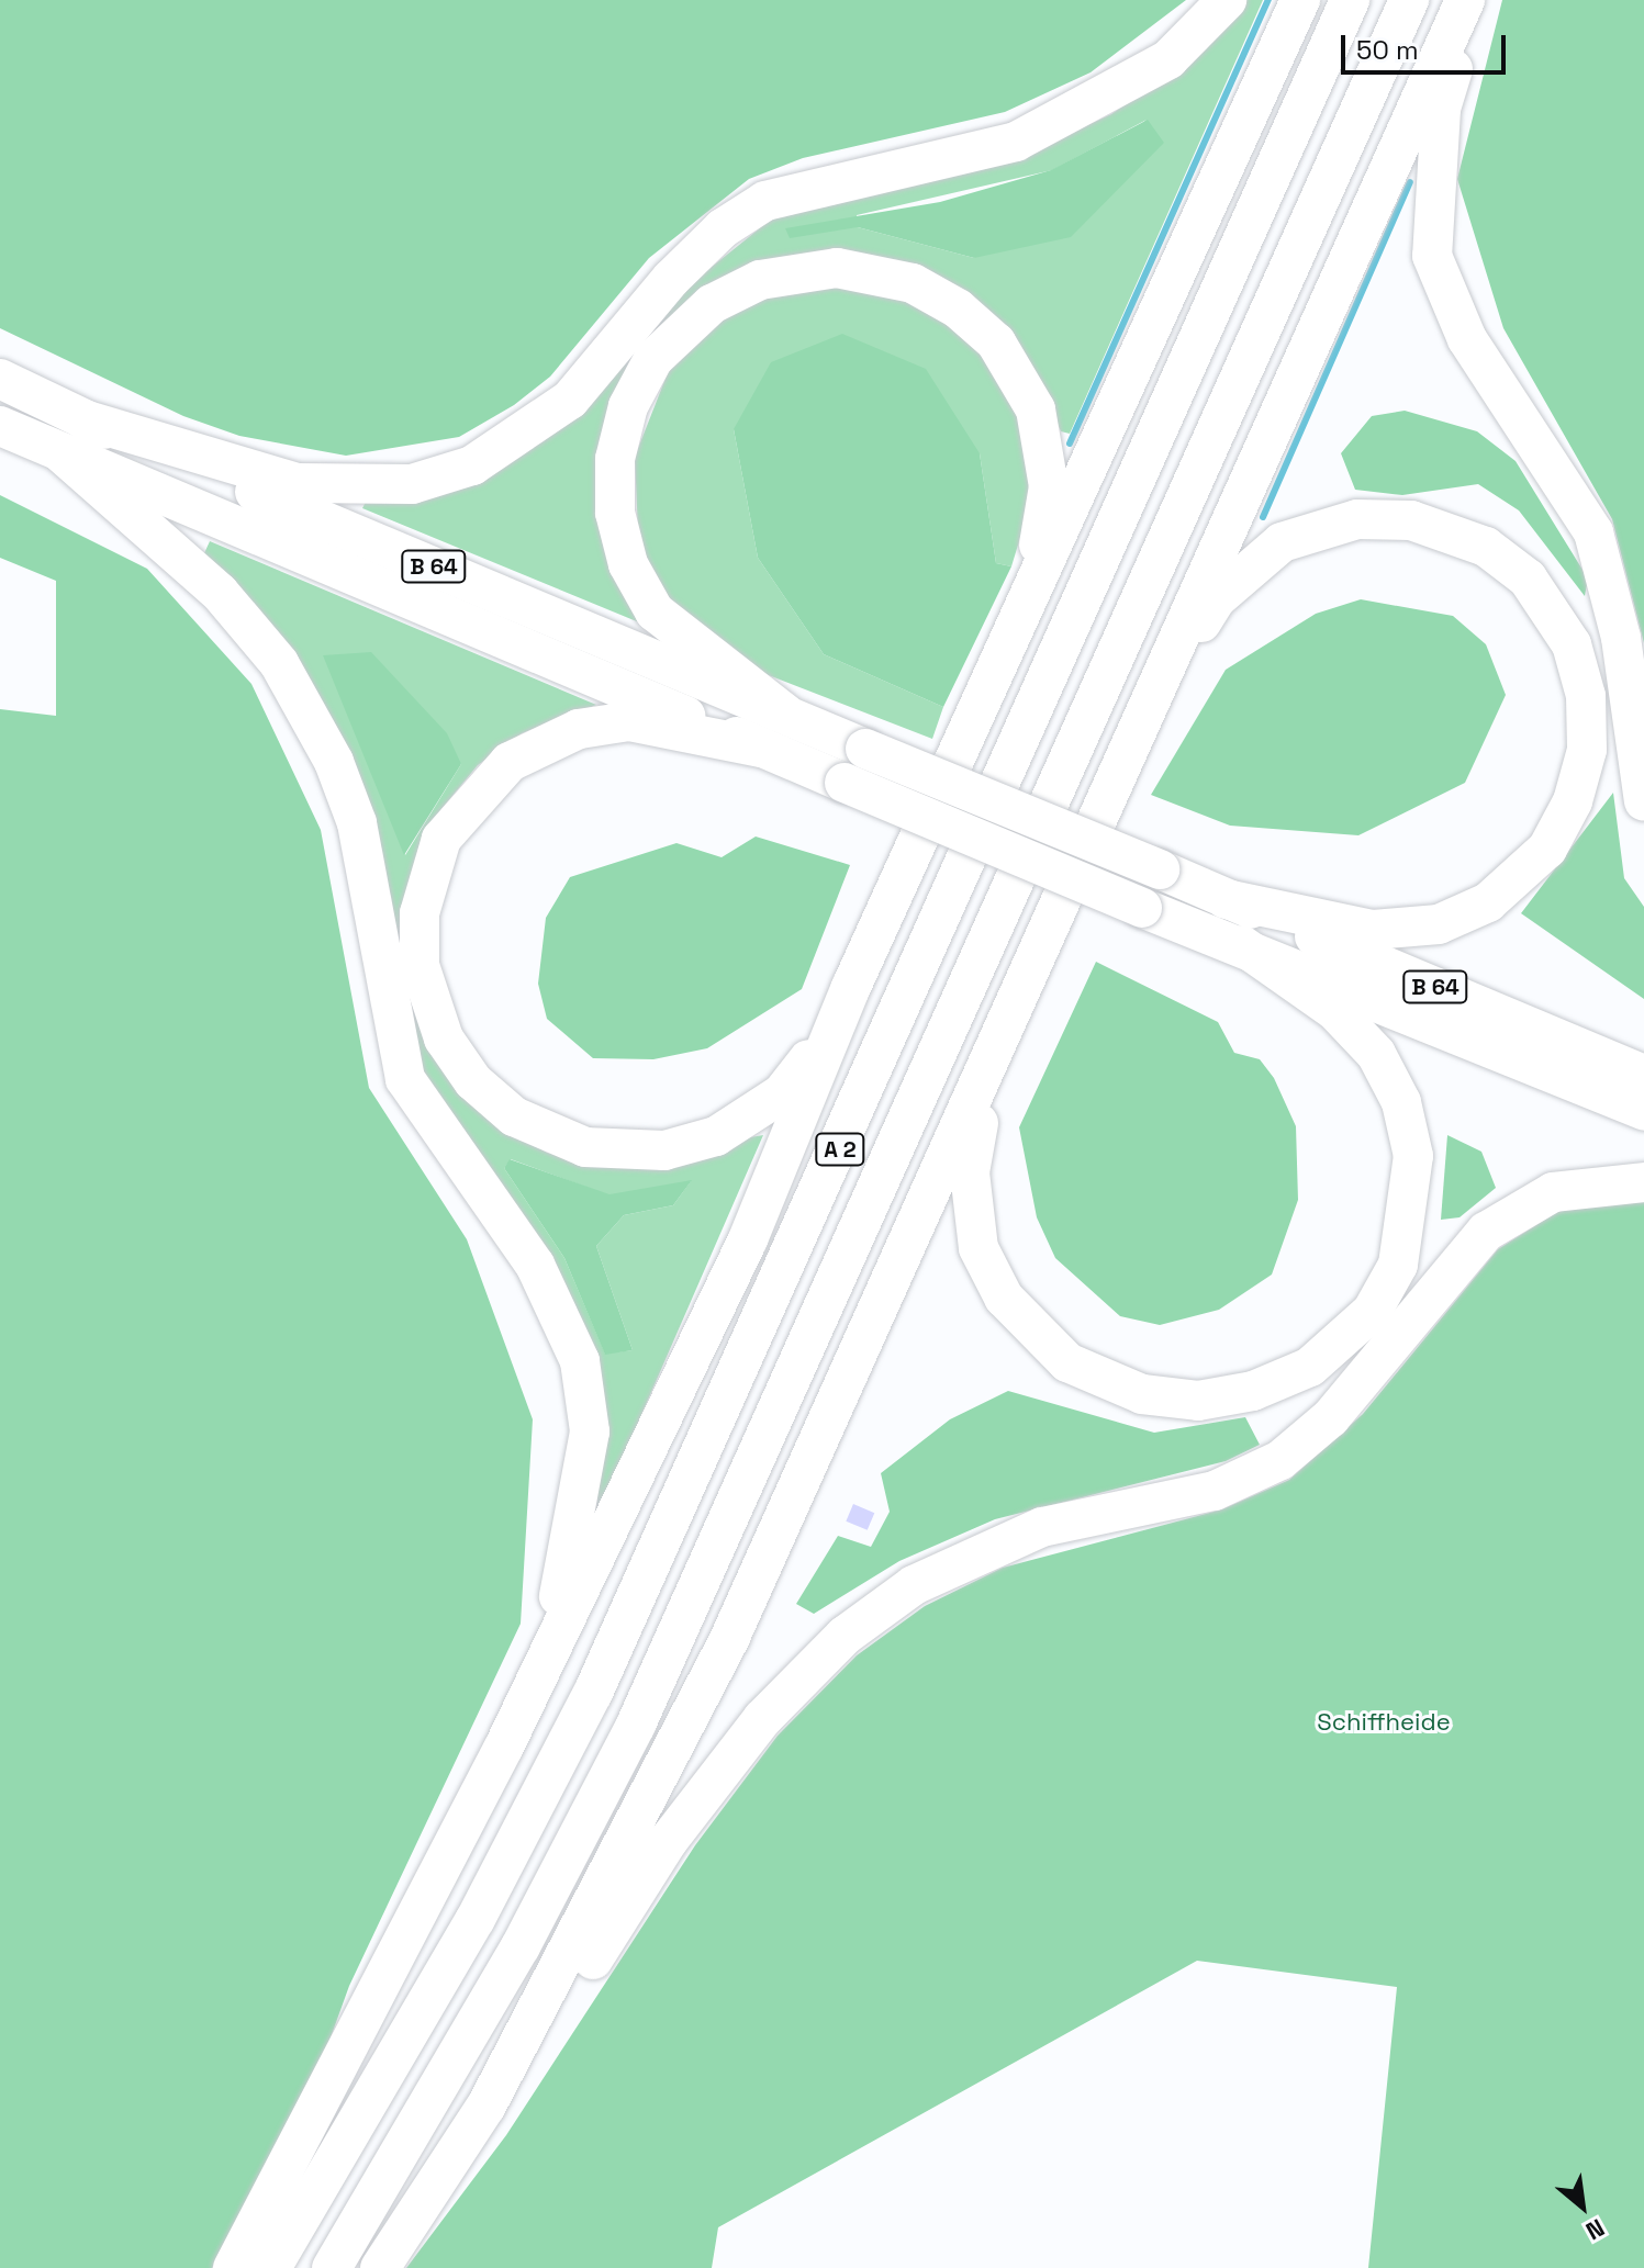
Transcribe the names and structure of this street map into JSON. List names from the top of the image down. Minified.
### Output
{"streets":{"highway":["B 64","A 2"]},"parks":["Schiffheide"],"scale_bar":"50 m","north":"bottom right"}
